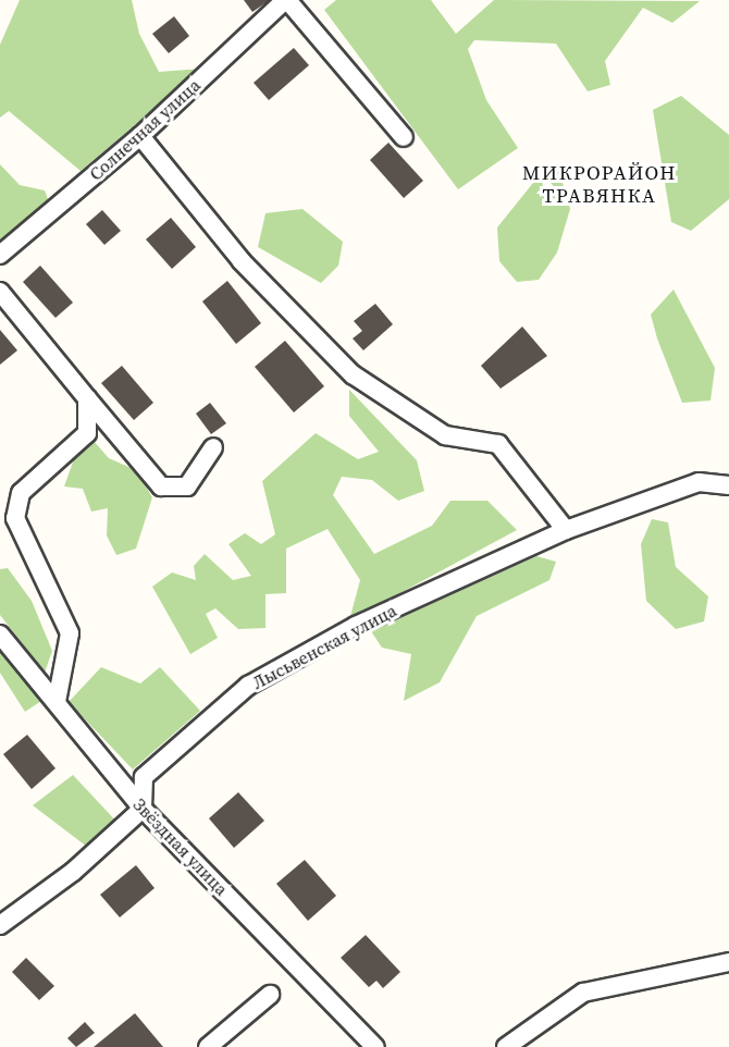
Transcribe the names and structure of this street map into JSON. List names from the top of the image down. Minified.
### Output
{"streets":{"street":["Солнечная улица","Лысьвенская улица","Звёздная улица"]},"crossings":[["Лысьвенская улица","Звёздная улица"]],"districts":["МИКРОРАЙОН ТРАВЯНКА"]}
